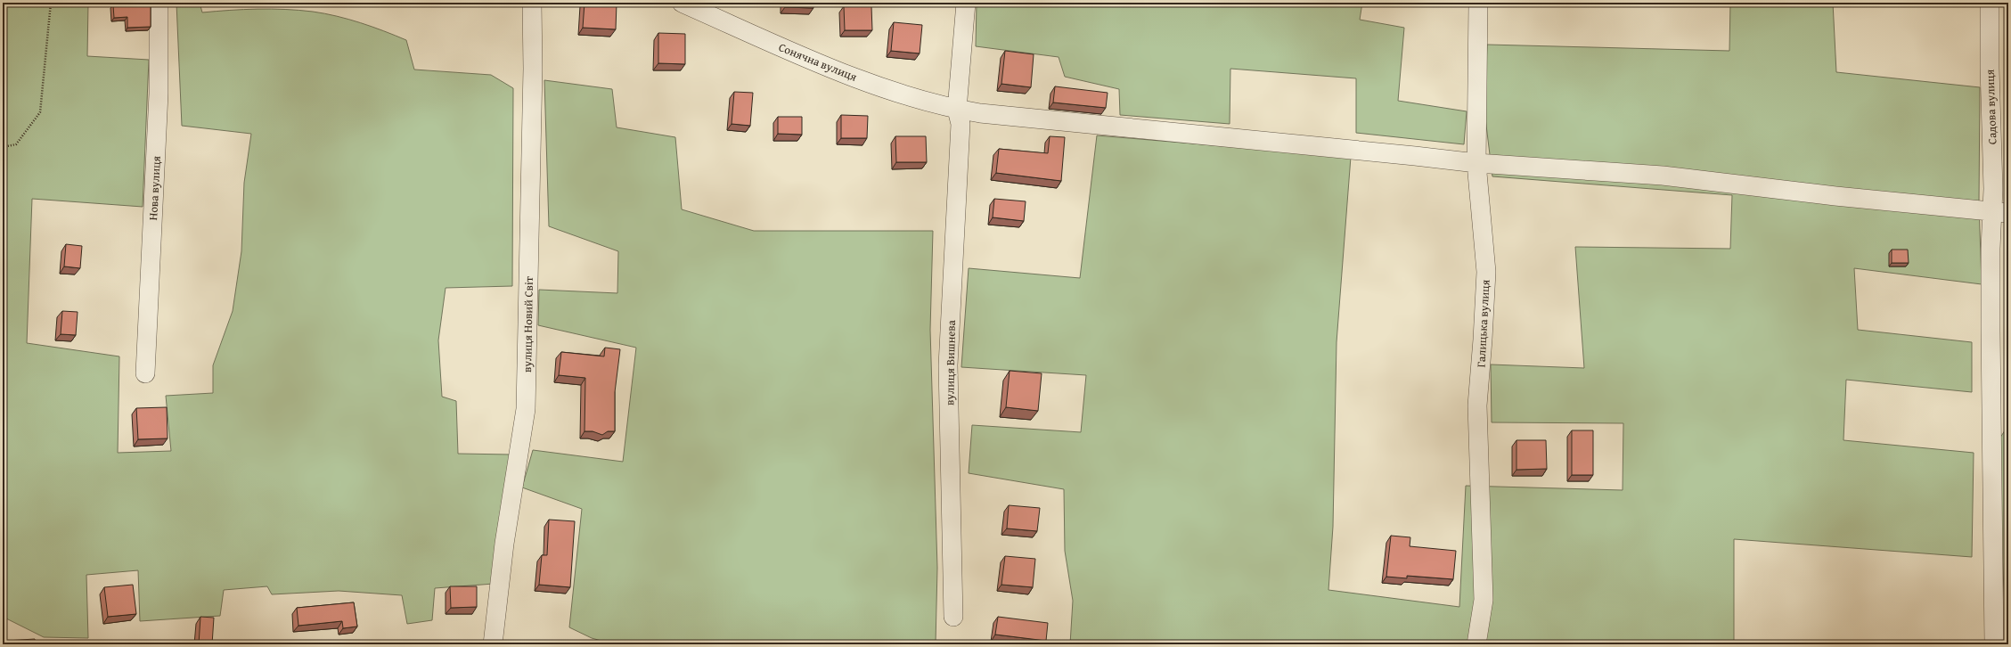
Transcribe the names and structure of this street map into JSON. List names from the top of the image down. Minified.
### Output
{"streets":{"street":["Сонячна вулиця","Садова вулиця","Нова вулиця","Галицька вулиця","вулиця Новий Світ","вулиця Вишнева"]},"crossings":[["Сонячна вулиця","Садова вулиця"],["Сонячна вулиця","Галицька вулиця"],["Сонячна вулиця","вулиця Вишнева"]]}
